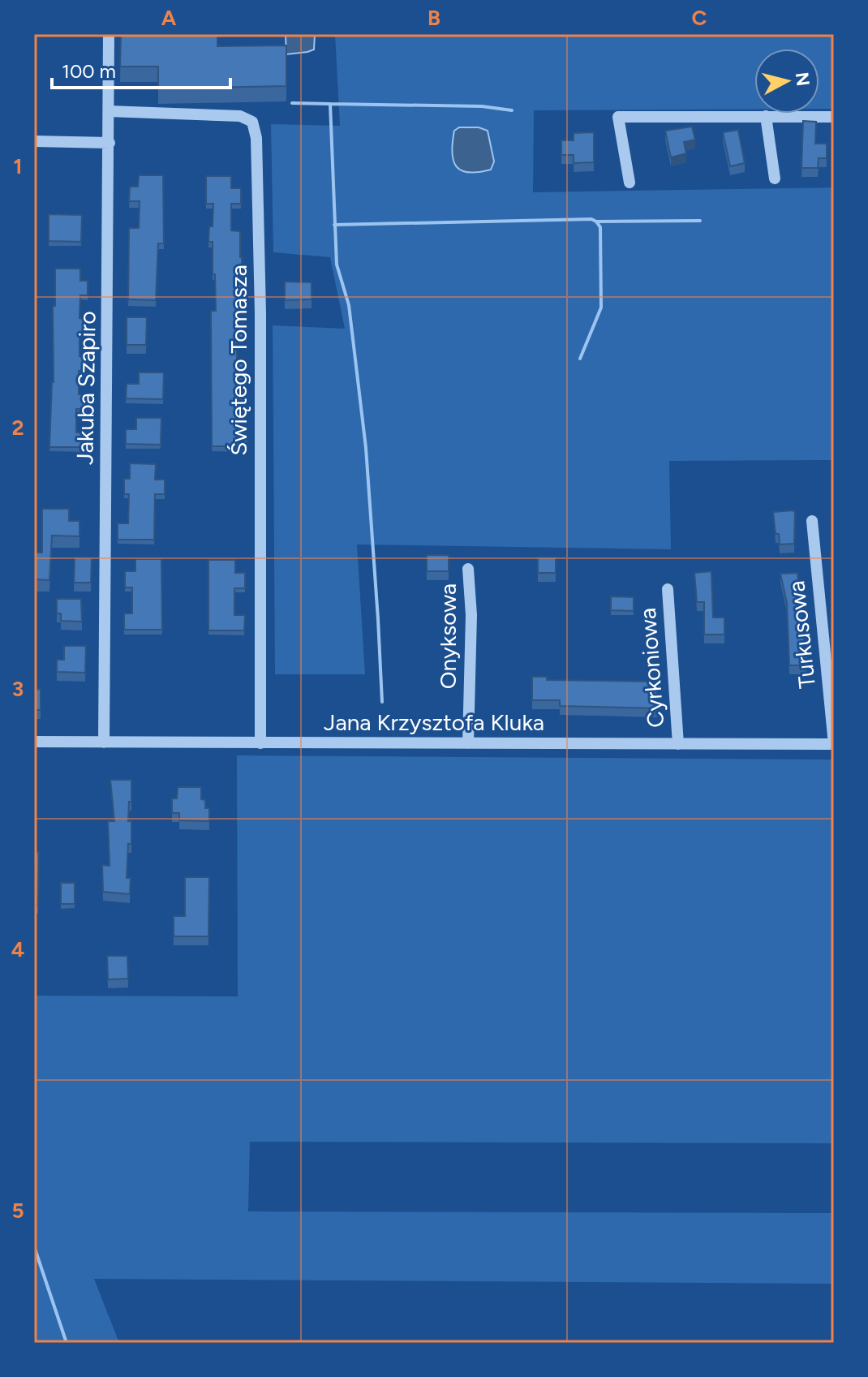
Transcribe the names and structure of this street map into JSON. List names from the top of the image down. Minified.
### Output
{"streets":{"street":["Świętego Tomasza","Jakuba Szapiro","Turkusowa","Onyksowa","Cyrkoniowa","Jana Krzysztofa Kluka"]},"crossings":[["Świętego Tomasza","Jakuba Szapiro"],["Świętego Tomasza","Jana Krzysztofa Kluka"],["Jakuba Szapiro","Jana Krzysztofa Kluka"],["Turkusowa","Jana Krzysztofa Kluka"],["Onyksowa","Jana Krzysztofa Kluka"],["Cyrkoniowa","Jana Krzysztofa Kluka"]],"scale_bar":"100 m","north":"right","grid":{"columns":["A","B","C"],"rows":["1","2","3","4","5"]}}
